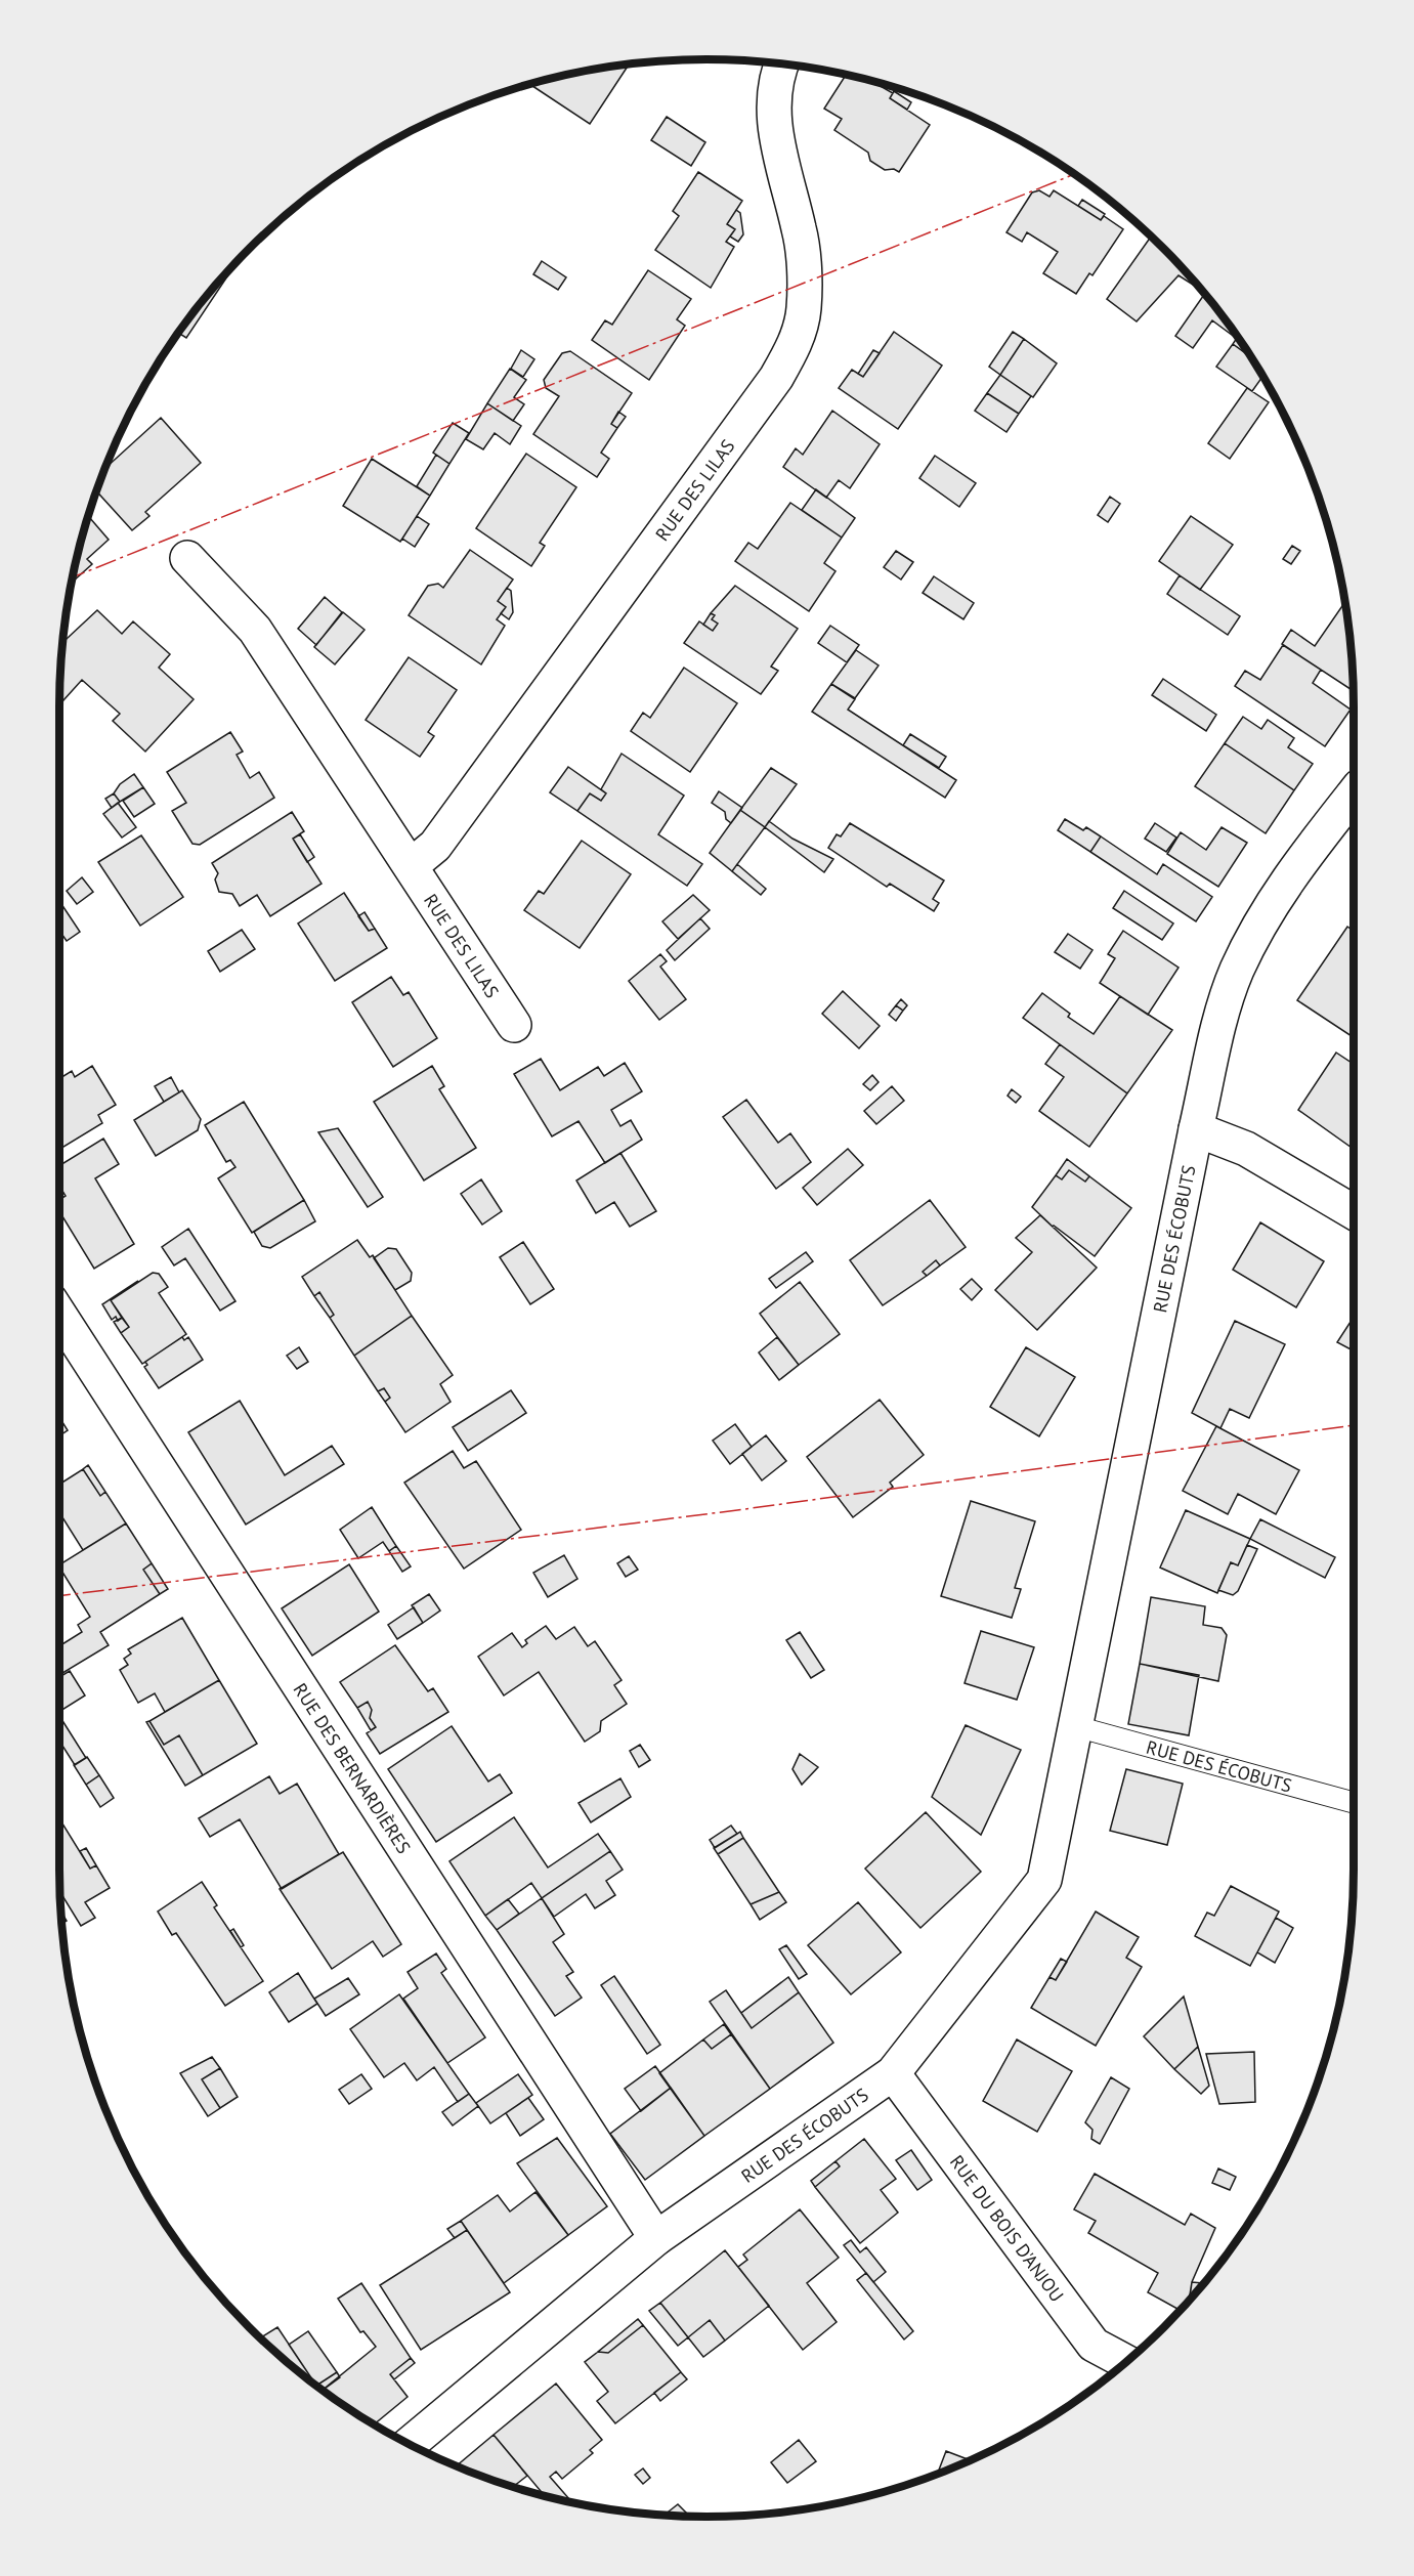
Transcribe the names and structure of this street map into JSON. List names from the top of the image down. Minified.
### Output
{"streets":{"street":["RUE DES LILAS","RUE DES ÉCOBUTS","RUE DES BERNARDIÈRES","RUE DU BOIS D'ANJOU"]},"crossings":[["RUE DES ÉCOBUTS","RUE DES BERNARDIÈRES"],["RUE DES ÉCOBUTS","RUE DU BOIS D'ANJOU"]]}
